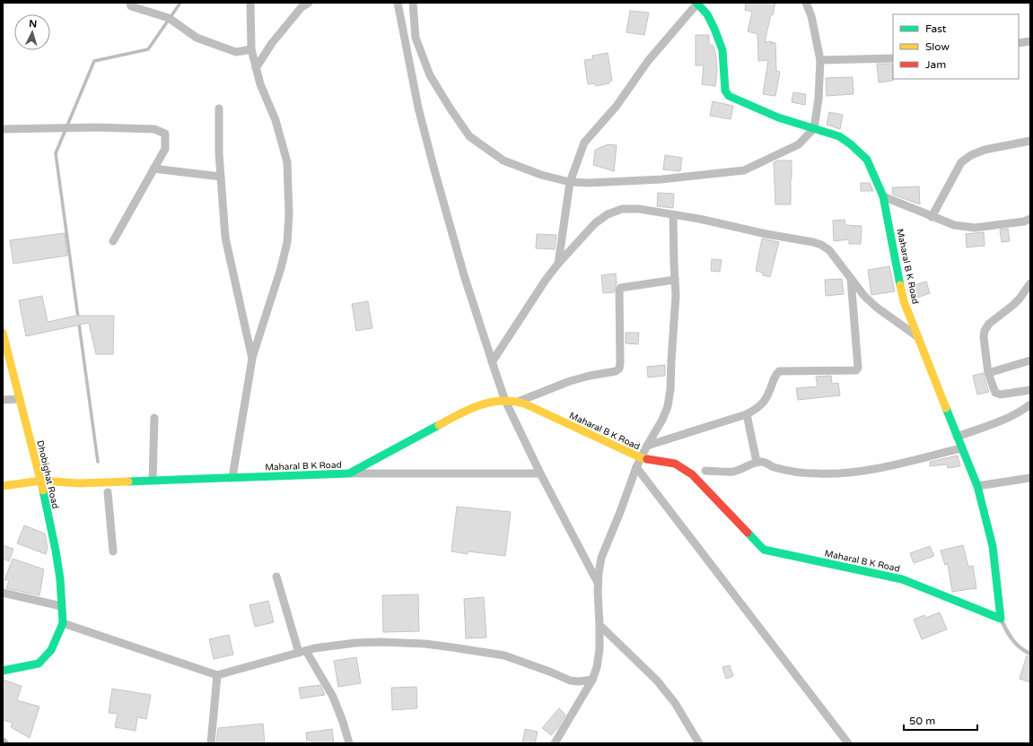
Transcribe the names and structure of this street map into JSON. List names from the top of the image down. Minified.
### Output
{"streets":{"street":["Maharal B K Road","Dhobighat Road"]},"crossings":[["Maharal B K Road","Dhobighat Road"]],"legend":["Fast","Slow","Jam"],"scale_bar":"50 m","north":"top"}
